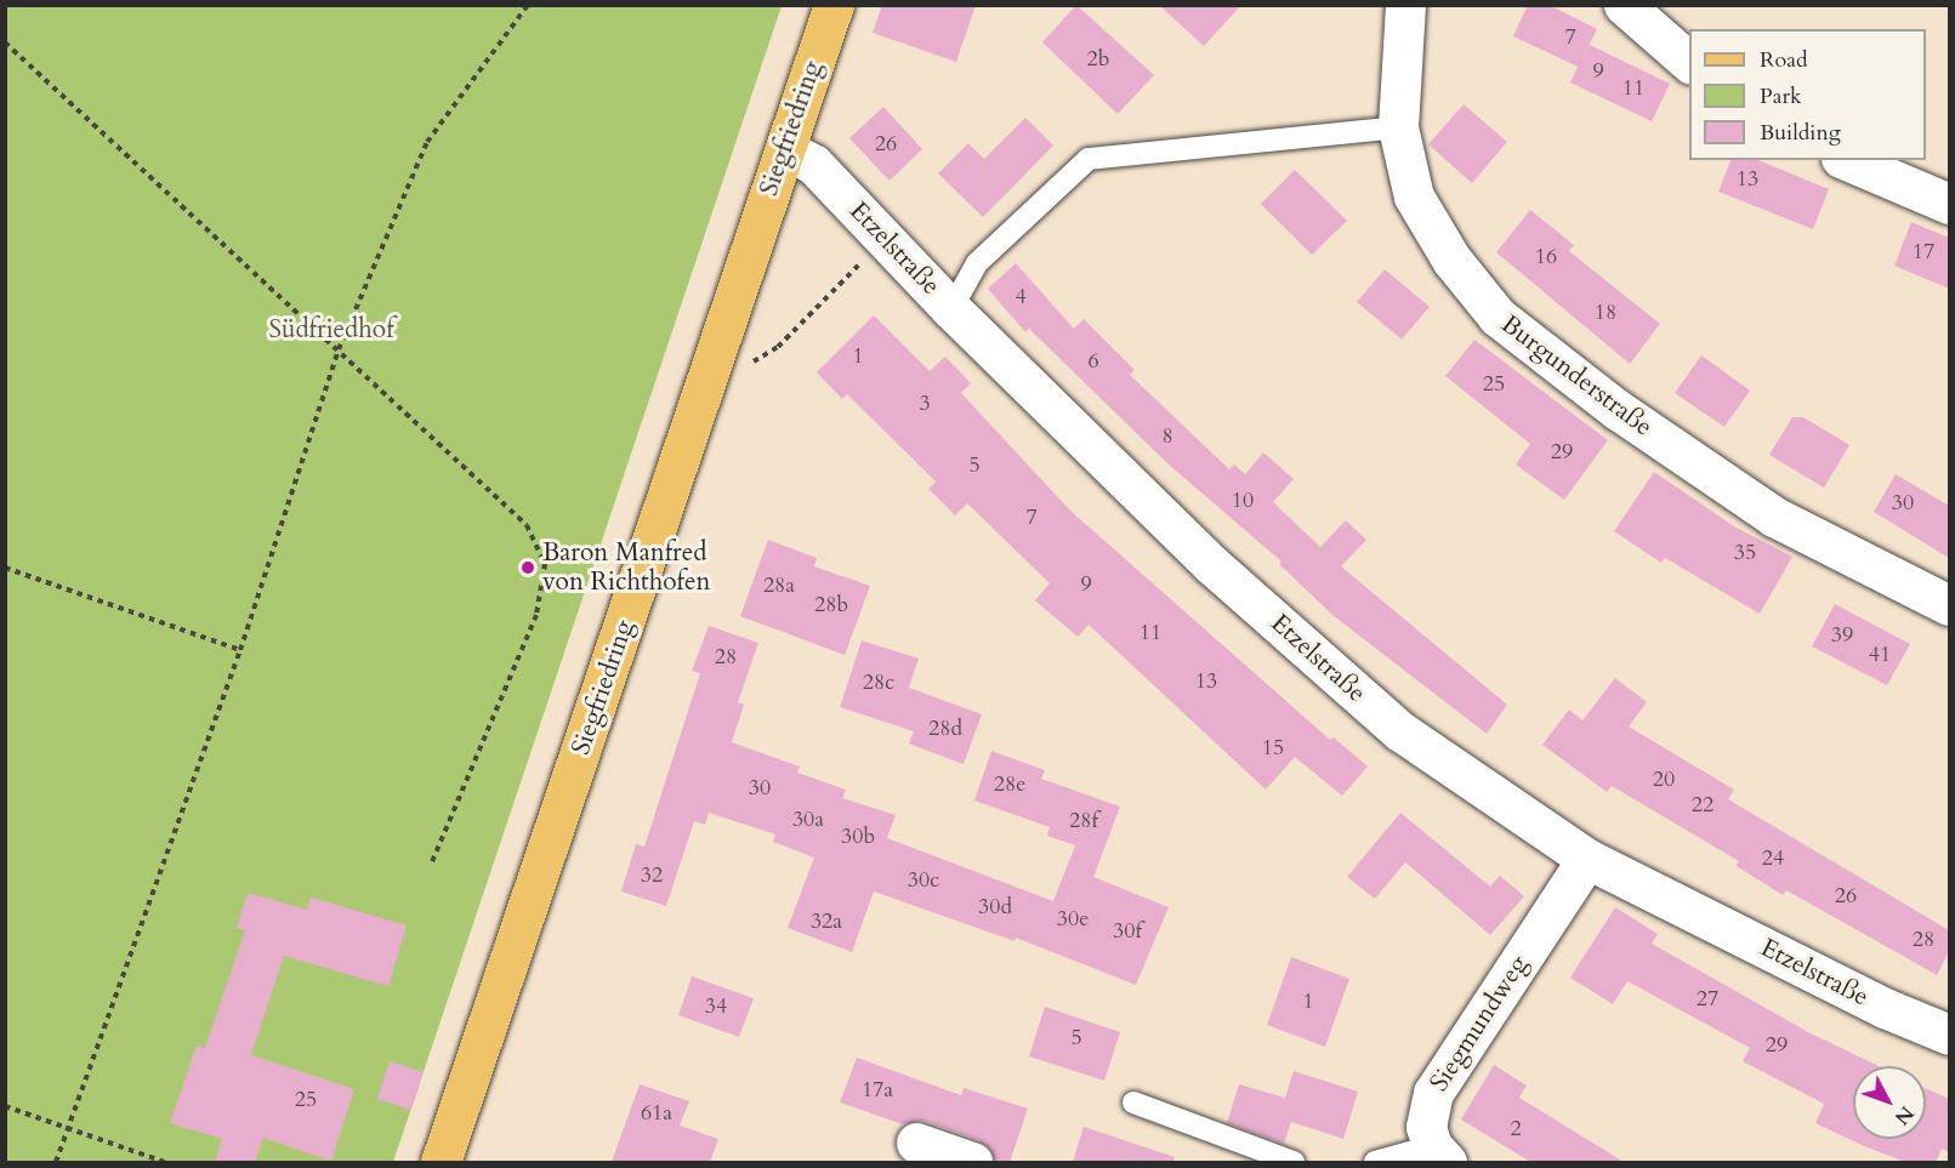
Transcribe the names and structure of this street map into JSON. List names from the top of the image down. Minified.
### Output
{"streets":{"main road":["Siegfriedring"],"street":["Etzelstraße","Burgunderstraße","Siegmundweg"]},"crossings":[["Siegfriedring","Etzelstraße"],["Etzelstraße","Siegmundweg"]],"parks":["Südfriedhof"],"places":["Baron Manfred von Richthofen"],"house_numbers":["7","2b","9","11","26","13","17","16","4","18","1","6","25","3","8","29","5","10","30","7","35","9","28a","28b","11","39","41","28","13","28c","28d","15","20","28e","30","22","30a","28f","30b","24","32","30c","26","30d","30e","32a","30f","28","27","1","34","5","29","17a","25","61a","2"],"legend":["Road","Park","Building"],"north":"bottom right"}
